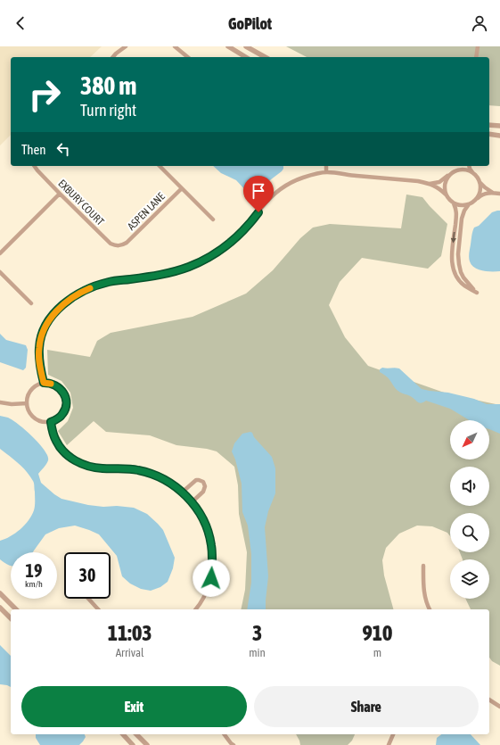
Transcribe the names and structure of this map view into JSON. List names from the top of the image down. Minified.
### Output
{"streets":{"street":["EXBURY COURT","ASPEN LANE"]},"crossings":[["EXBURY COURT","ASPEN LANE"]],"north":"bottom left","page":{"header":"GoPilot","turn":["380 m","Turn right"],"then":"Then","speed":"19 km/h","limit":"30","eta":["11:03","Arrival","3","min","910","m"],"buttons":["Exit","Share"]}}
